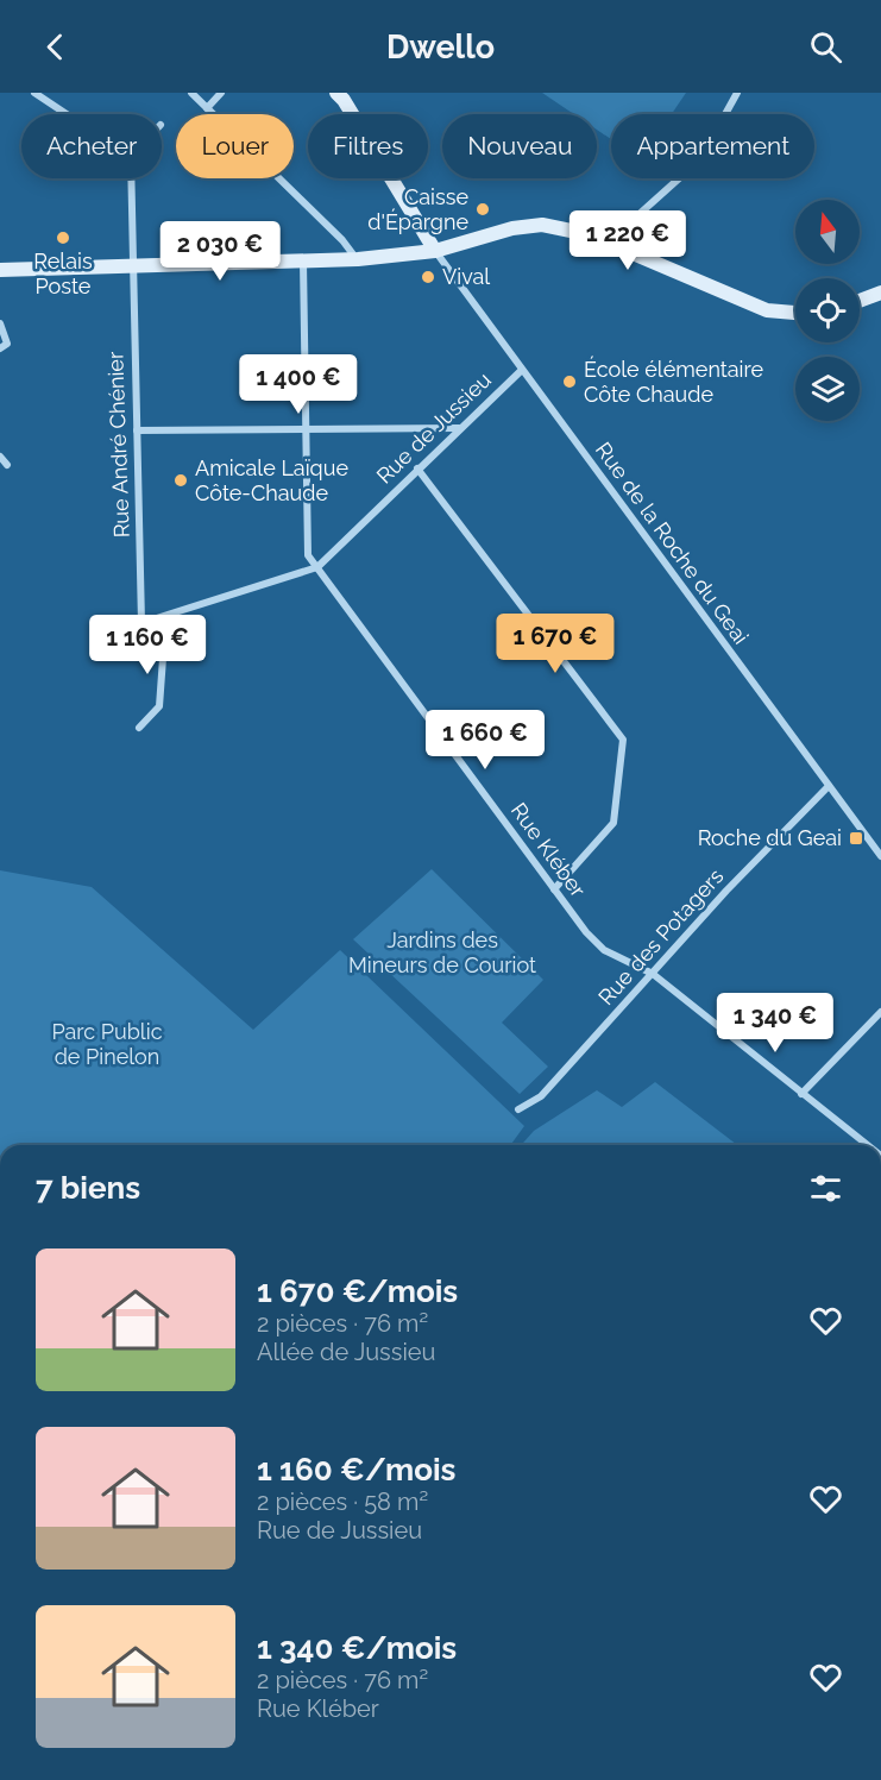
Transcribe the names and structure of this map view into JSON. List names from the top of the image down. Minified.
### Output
{"streets":{"street":["Rue de Jussieu","Rue André Chénier","Rue de la Roche du Geai","Rue Kléber","Rue des Potagers"]},"crossings":[["Rue de Jussieu","Rue André Chénier"],["Rue de Jussieu","Rue de la Roche du Geai"],["Rue de Jussieu","Rue Kléber"],["Rue de la Roche du Geai","Rue des Potagers"],["Rue Kléber","Rue des Potagers"]],"parks":["Jardins des Mineurs de Couriot","Parc Public de Pinelon"],"places":{"other":["Caisse d'Épargne","Relais Poste","Vival","École élémentaire Côte Chaude","Amicale Laïque Côte-Chaude"],"transit":["Roche du Geai"]},"north":"top","page":{"header":"Dwello","chip":["Acheter","Louer","Filtres","Nouveau","Appartement"],"price":["1 220 €","2 030 €","1 400 €","1 670 €","1 160 €","1 660 €","1 340 €"],"heading":"7 biens","list":[{"name":"1 670 €/mois","note":"2 pièces · 76 m² · Allée de Jussieu"},{"name":"1 160 €/mois","note":"2 pièces · 58 m² · Rue de Jussieu"},{"name":"1 340 €/mois","note":"2 pièces · 76 m² · Rue Kléber"}]}}
